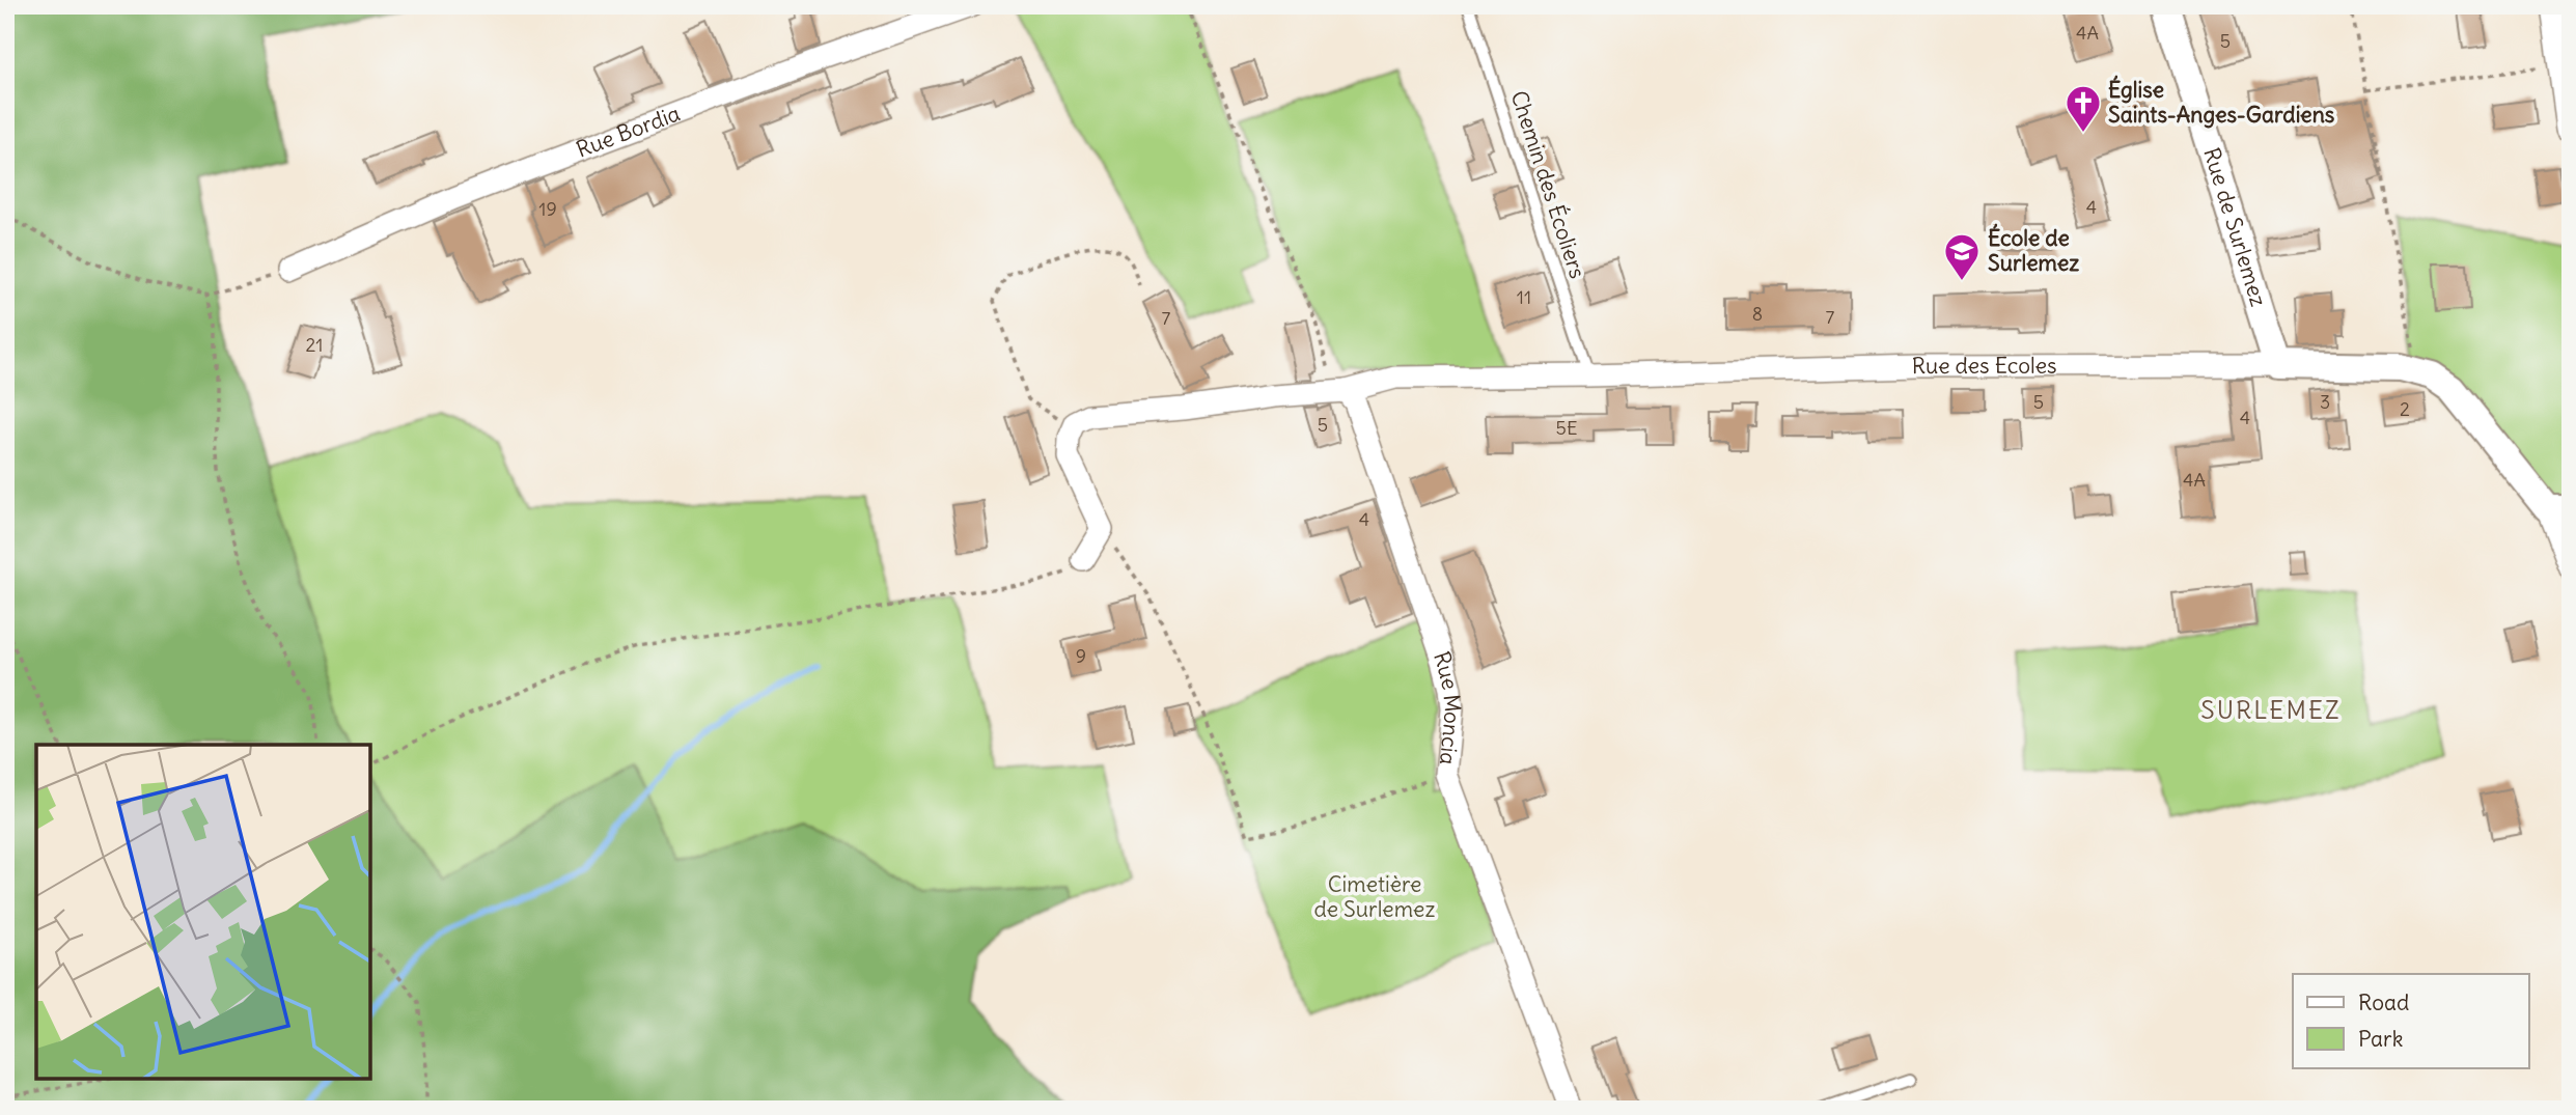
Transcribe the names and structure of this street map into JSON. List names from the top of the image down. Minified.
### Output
{"streets":{"street":["Rue Bordia","Rue de Surlemez","Rue des Ecoles","Rue Moncia"],"lane":["Chemin des Écoliers"]},"crossings":[["Chemin des Écoliers","Rue des Ecoles"],["Rue de Surlemez","Rue des Ecoles"],["Rue des Ecoles","Rue Moncia"]],"districts":["SURLEMEZ"],"parks":["Cimetière de Surlemez"],"places":{"church":["Église Saints-Anges-Gardiens"],"school or university":["École de Surlemez"]},"house_numbers":["4A","5","4","19","11","8","7","7","21","5","3","2","4","5","5E","4A","4","9"],"legend":["Road","Park"]}
